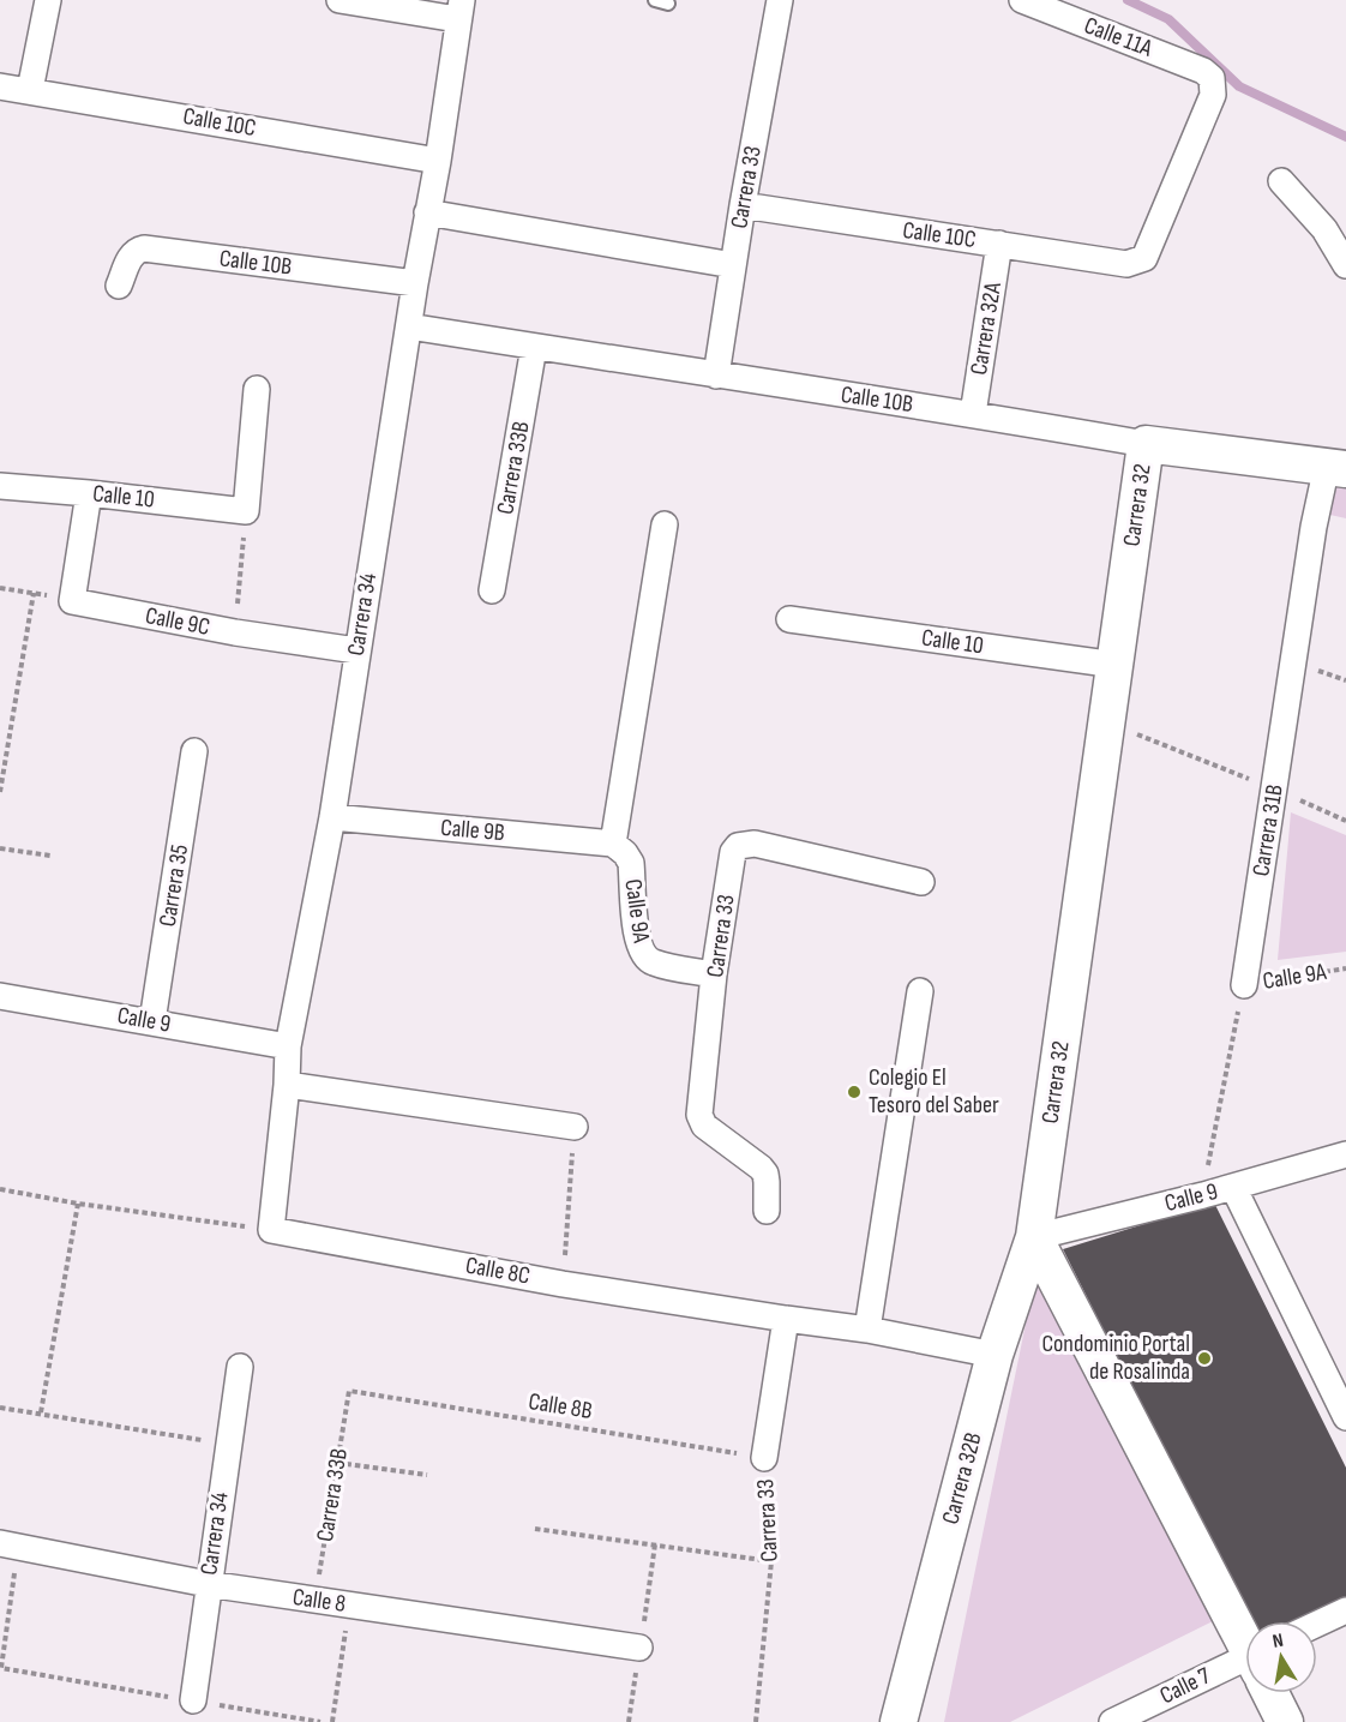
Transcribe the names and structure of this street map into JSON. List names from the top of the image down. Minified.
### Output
{"streets":{"street":["Calle 11A","Calle 10C","Carrera 33","Calle 10B","Carrera 32A","Carrera 33B","Calle 10","Carrera 32","Carrera 34","Calle 9C","Calle 9B","Carrera 31B","Carrera 35","Calle 9A","Calle 9","Calle 8C","Carrera 32B","Calle 8","Calle 7"],"path":["Calle 8B"]},"crossings":[["Calle 11A","Calle 10C"],["Calle 10C","Carrera 33"],["Calle 10C","Carrera 32A"],["Calle 10C","Carrera 34"],["Carrera 33","Calle 10B"],["Carrera 33","Calle 9A"],["Carrera 33","Calle 8C"],["Carrera 33","Calle 8B"],["Calle 10B","Carrera 32A"],["Calle 10B","Carrera 33B"],["Calle 10B","Carrera 32"],["Calle 10B","Carrera 34"],["Calle 10B","Carrera 31B"],["Carrera 33B","Calle 8B"],["Carrera 33B","Calle 8"],["Calle 10","Carrera 32"],["Carrera 32","Calle 9"],["Carrera 32","Carrera 32B"],["Carrera 34","Calle 9C"],["Carrera 34","Calle 9B"],["Carrera 34","Calle 9"],["Carrera 34","Calle 8C"],["Carrera 34","Calle 8"],["Calle 9B","Calle 9A"],["Carrera 31B","Calle 9A"],["Carrera 35","Calle 9"],["Calle 9","Carrera 32B"],["Calle 8C","Carrera 32B"]],"places":["Colegio El Tesoro del Saber","Condominio Portal de Rosalinda"],"north":"top"}
